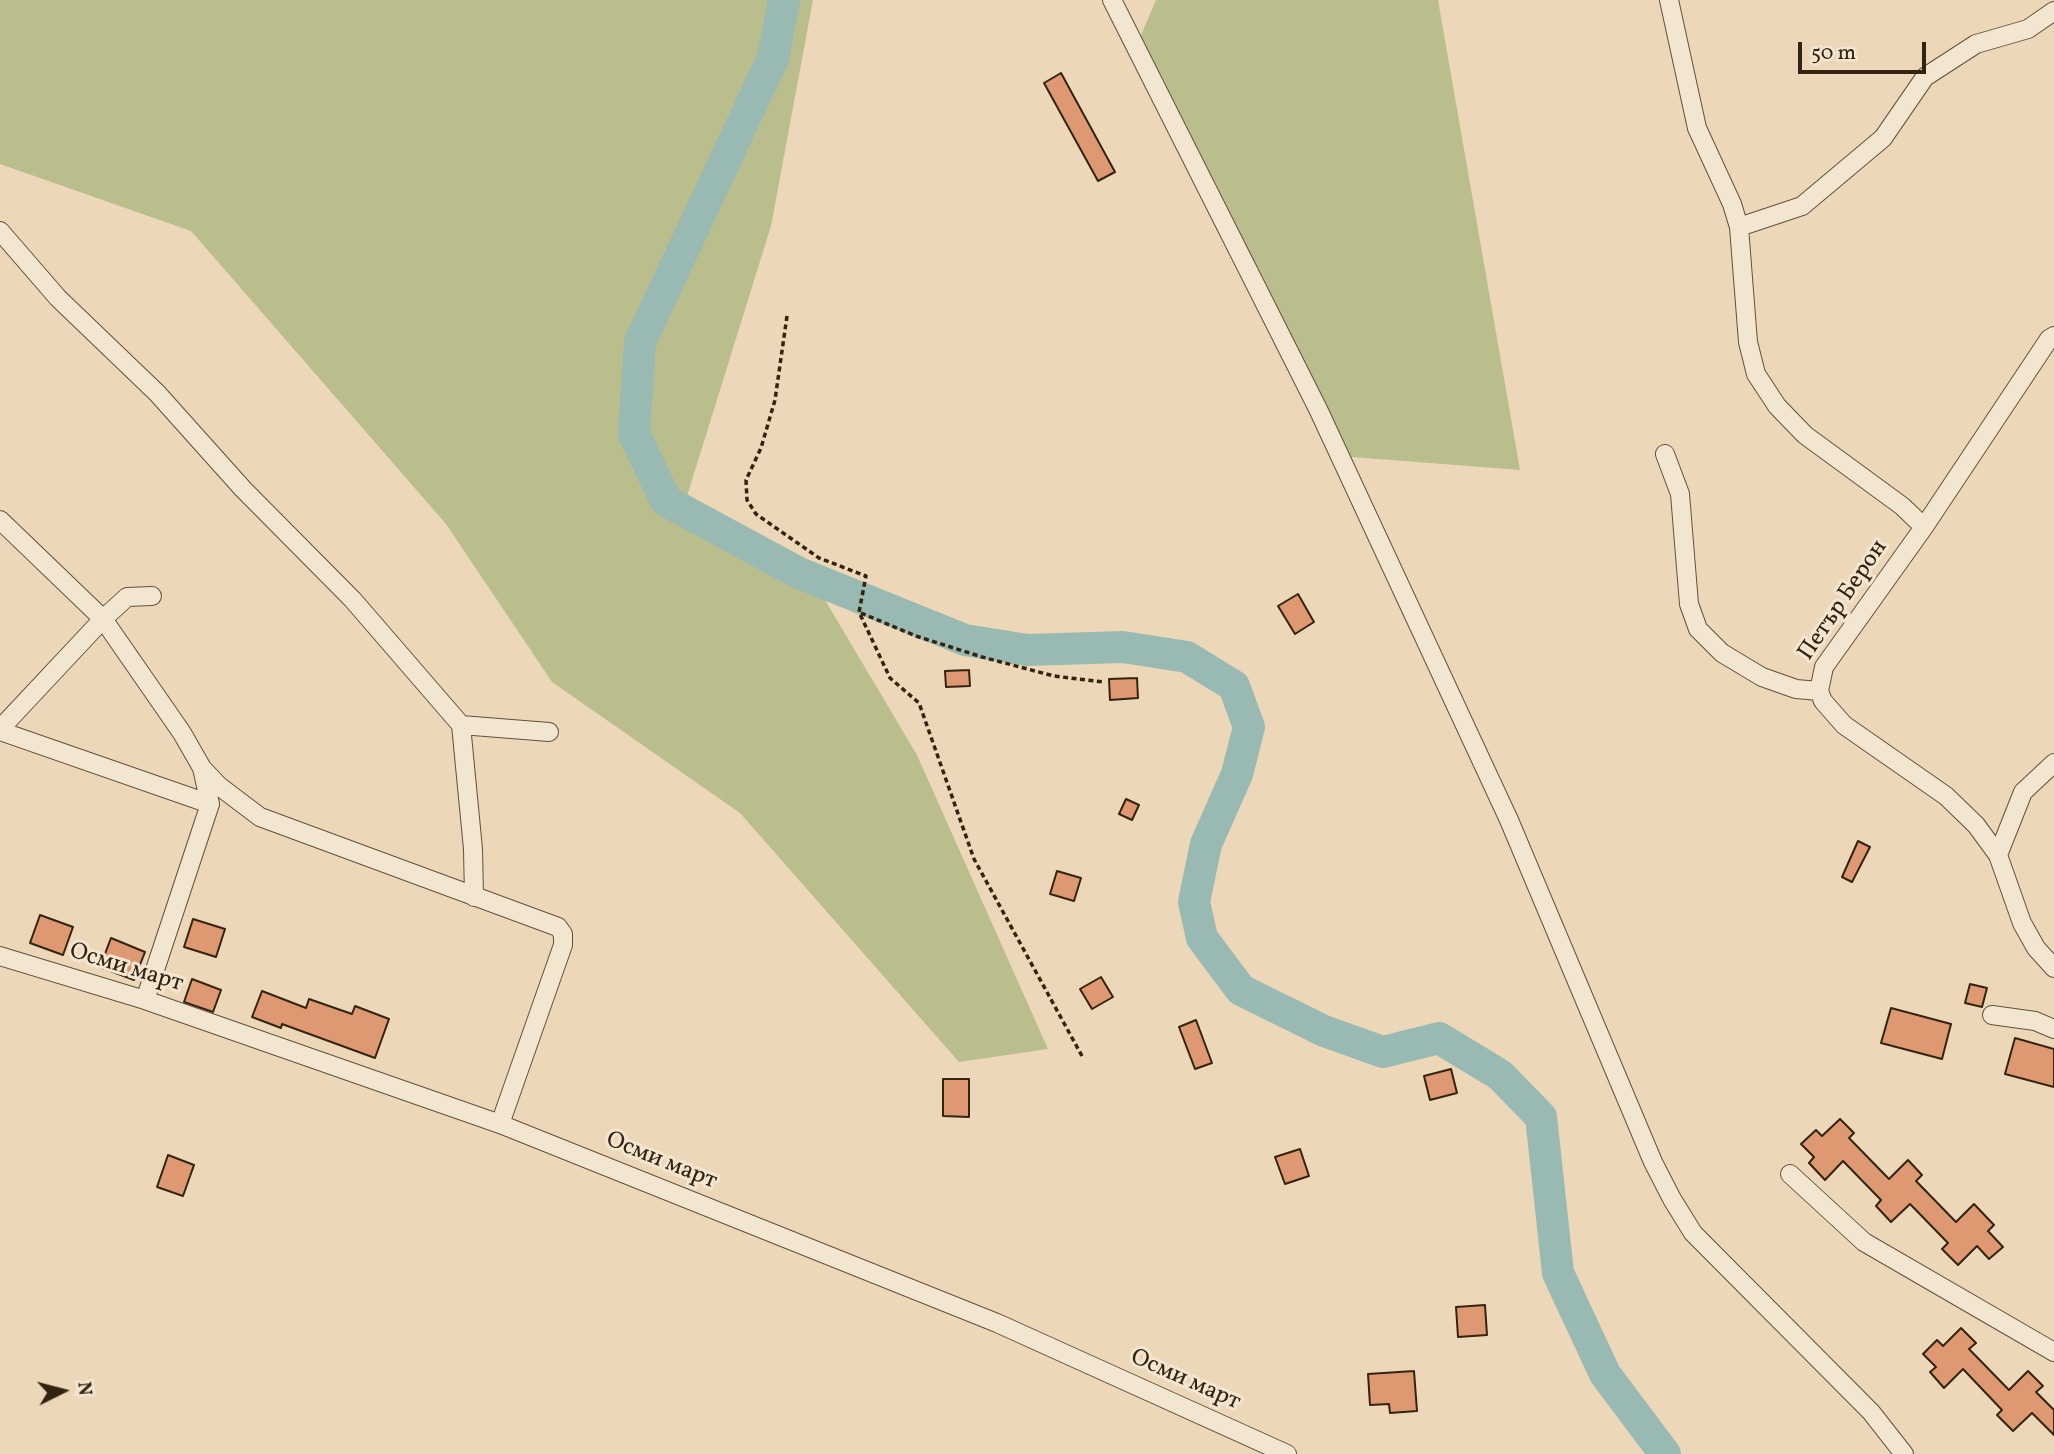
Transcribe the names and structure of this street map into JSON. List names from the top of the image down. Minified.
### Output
{"streets":{"street":["Петър Берон","Осми март"]},"scale_bar":"50 m","north":"right"}
